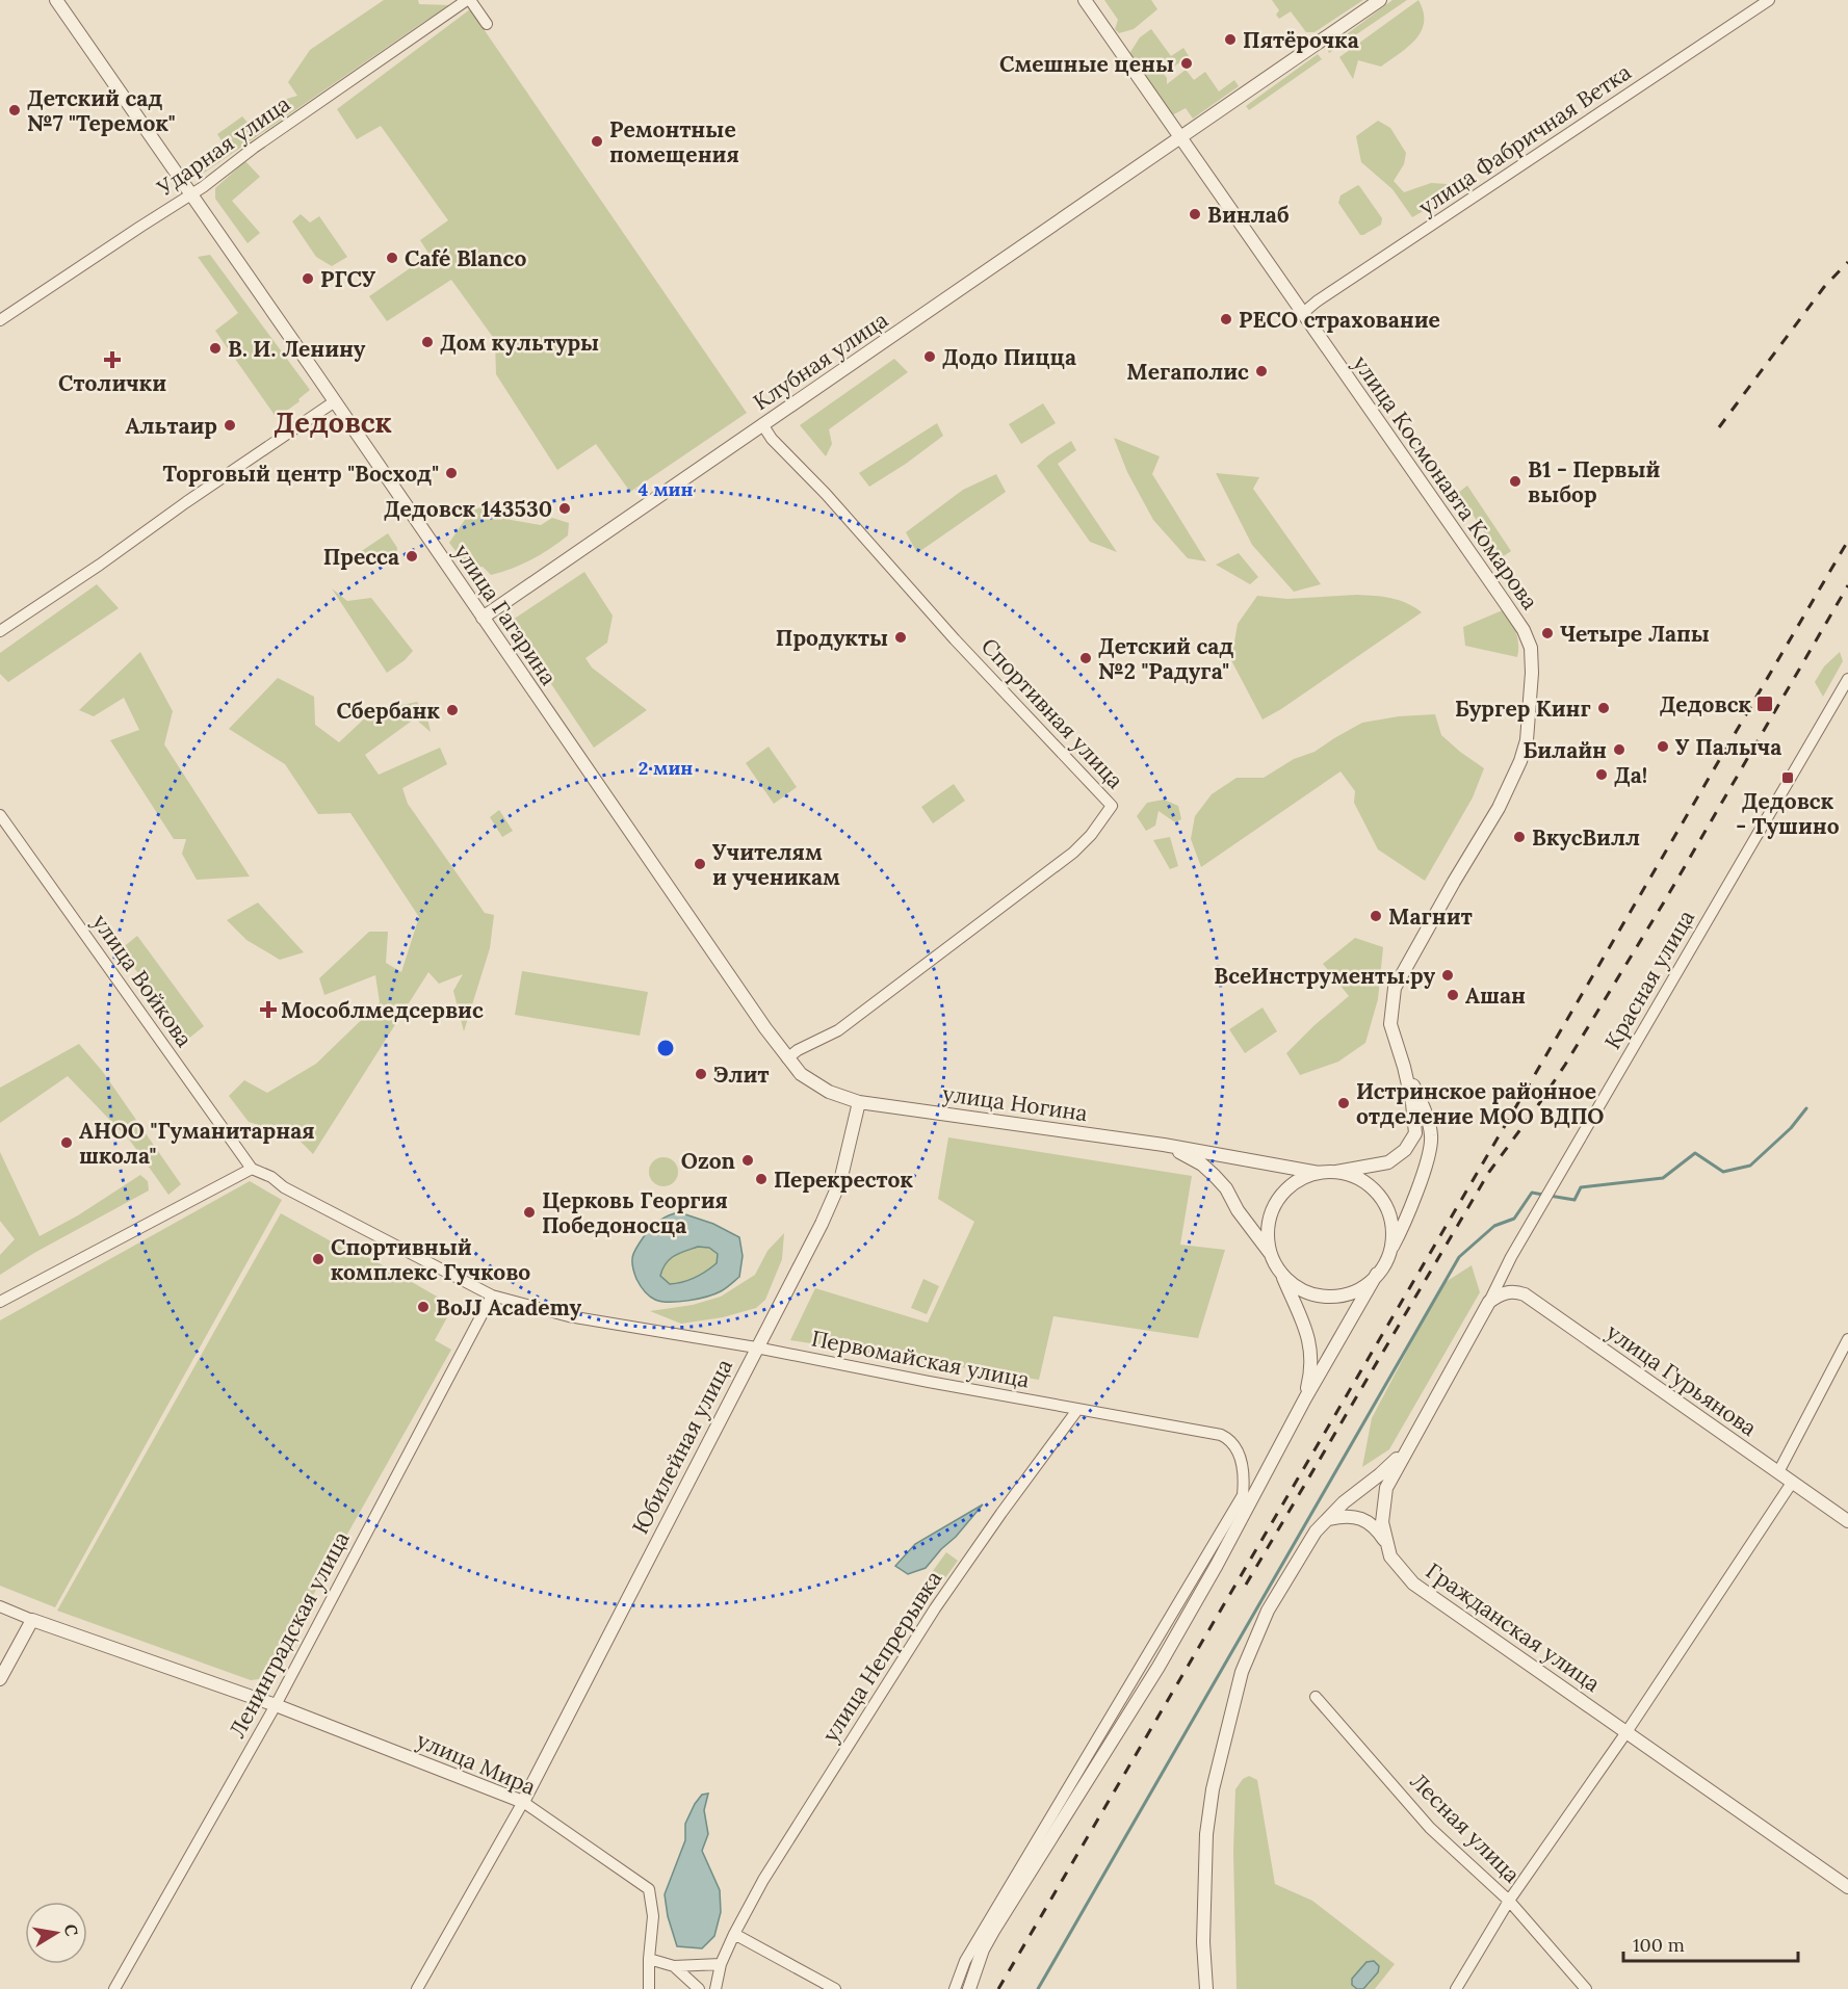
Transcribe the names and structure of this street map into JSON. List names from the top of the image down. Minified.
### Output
{"streets":{"street":["улица Фабричная Ветка","Ударная улица","Клубная улица","улица Космонавта Комарова","улица Гагарина","Спортивная улица","Красная улица","улица Войкова","улица Ногина","Первомайская улица","улица Гурьянова","Юбилейная улица","Гражданская улица","Ленинградская улица","улица Непрерывка","улица Мира","Лесная улица"]},"crossings":[["улица Фабричная Ветка","улица Космонавта Комарова"],["Ударная улица","улица Гагарина"],["Клубная улица","улица Космонавта Комарова"],["Клубная улица","улица Гагарина"],["Клубная улица","Спортивная улица"],["улица Гагарина","Спортивная улица"],["улица Гагарина","улица Ногина"],["улица Гагарина","Юбилейная улица"],["Красная улица","улица Гурьянова"],["Красная улица","Гражданская улица"],["улица Войкова","Первомайская улица"],["улица Войкова","Юбилейная улица"],["улица Войкова","Ленинградская улица"],["улица Ногина","Юбилейная улица"],["Первомайская улица","Юбилейная улица"],["Первомайская улица","улица Непрерывка"],["улица Гурьянова","Гражданская улица"],["Юбилейная улица","улица Мира"],["Ленинградская улица","улица Мира"]],"districts":["Дедовск"],"places":{"other":["Пятёрочка","Смешные цены","Детский сад №7 \"Теремок\"","Ремонтные помещения","Винлаб","Café Blanco","РГСУ","РЕСО страхование","Дом культуры","В. И. Ленину","Додо Пицца","Мегаполис","Альтаир","Торговый центр \"Восход\"","В1 - Первый выбор","Дедовск 143530","Пресса","Четыре Лапы","Продукты","Детский сад №2 \"Радуга\"","Бургер Кинг","Сбербанк","У Палыча","Билайн","Да!","ВкусВилл","Учителям и ученикам","Магнит","ВсеИнструменты.ру","Ашан","Элит","Истринское районное отделение МОО ВДПО","АНОО \"Гуманитарная школа\"","Ozon","Перекресток","Церковь Георгия Победоносца","Спортивный комплекс Гучково","BoJJ Academy"],"health":["Столички","Мособлмедсервис"],"transit":["Дедовск","Дедовск - Тушино"]},"scale_bar":"100 m","north":"right","rings":["4 мин","2 мин"]}
